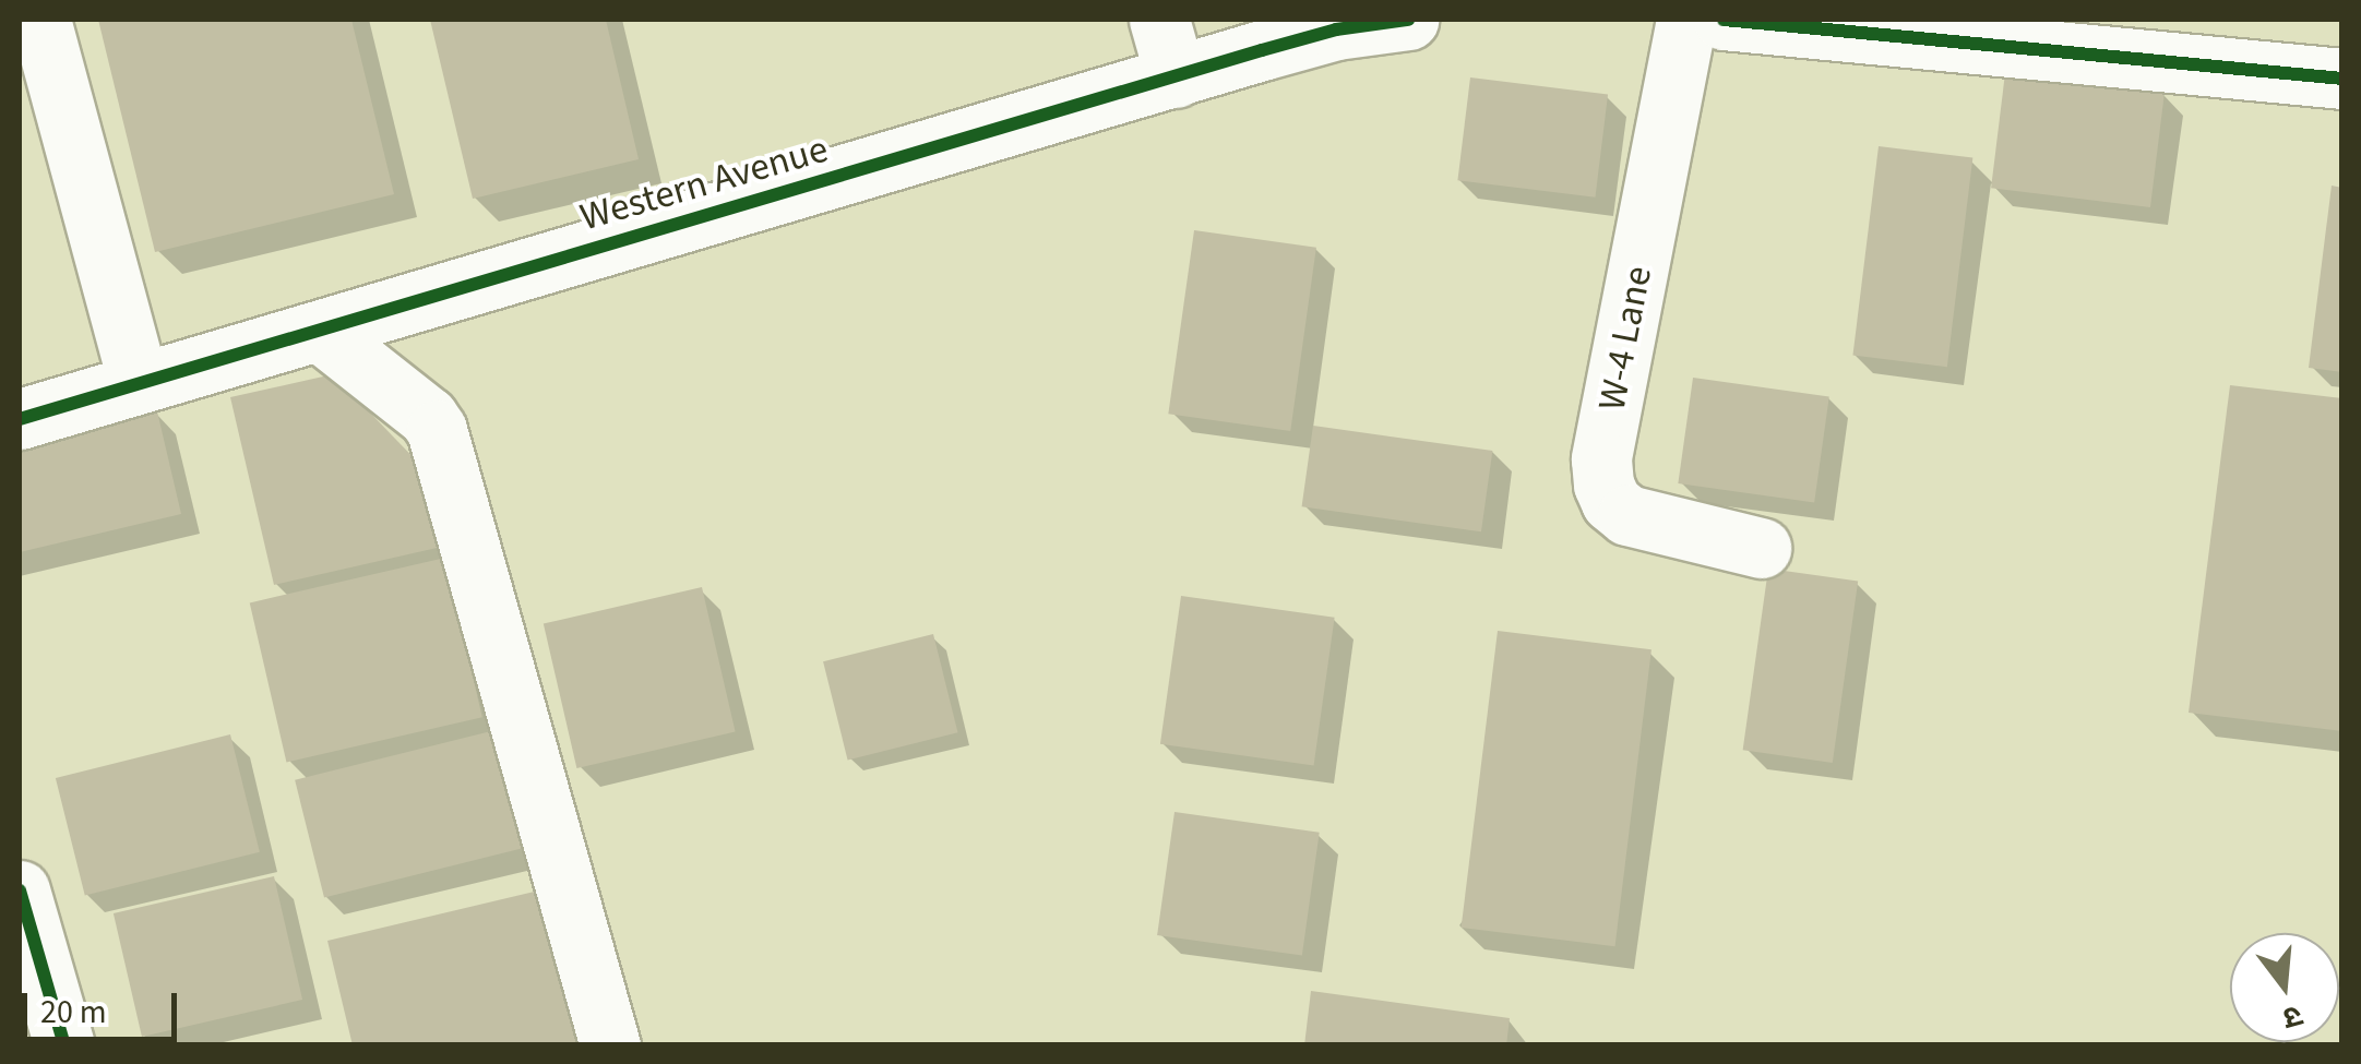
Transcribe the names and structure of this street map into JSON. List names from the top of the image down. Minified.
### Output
{"streets":{"street":["Western Avenue","W-4 Lane"]},"scale_bar":"20 m","north":"bottom"}
